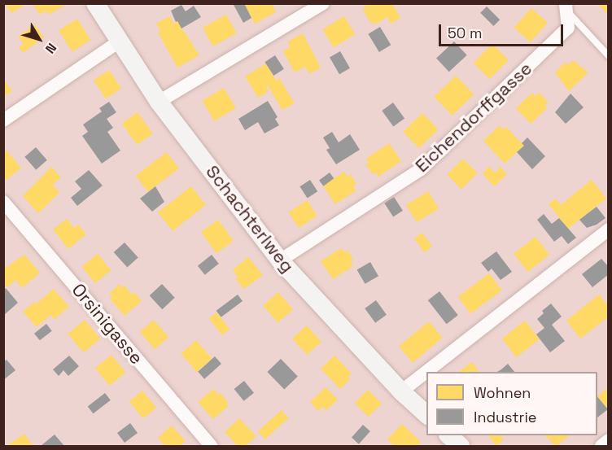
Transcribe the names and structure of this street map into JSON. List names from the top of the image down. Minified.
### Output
{"streets":{"street":["Eichendorffgasse","Schachterlweg","Orsinigasse"]},"crossings":[["Eichendorffgasse","Schachterlweg"]],"legend":["Wohnen","Industrie"],"scale_bar":"50 m","north":"bottom right"}
